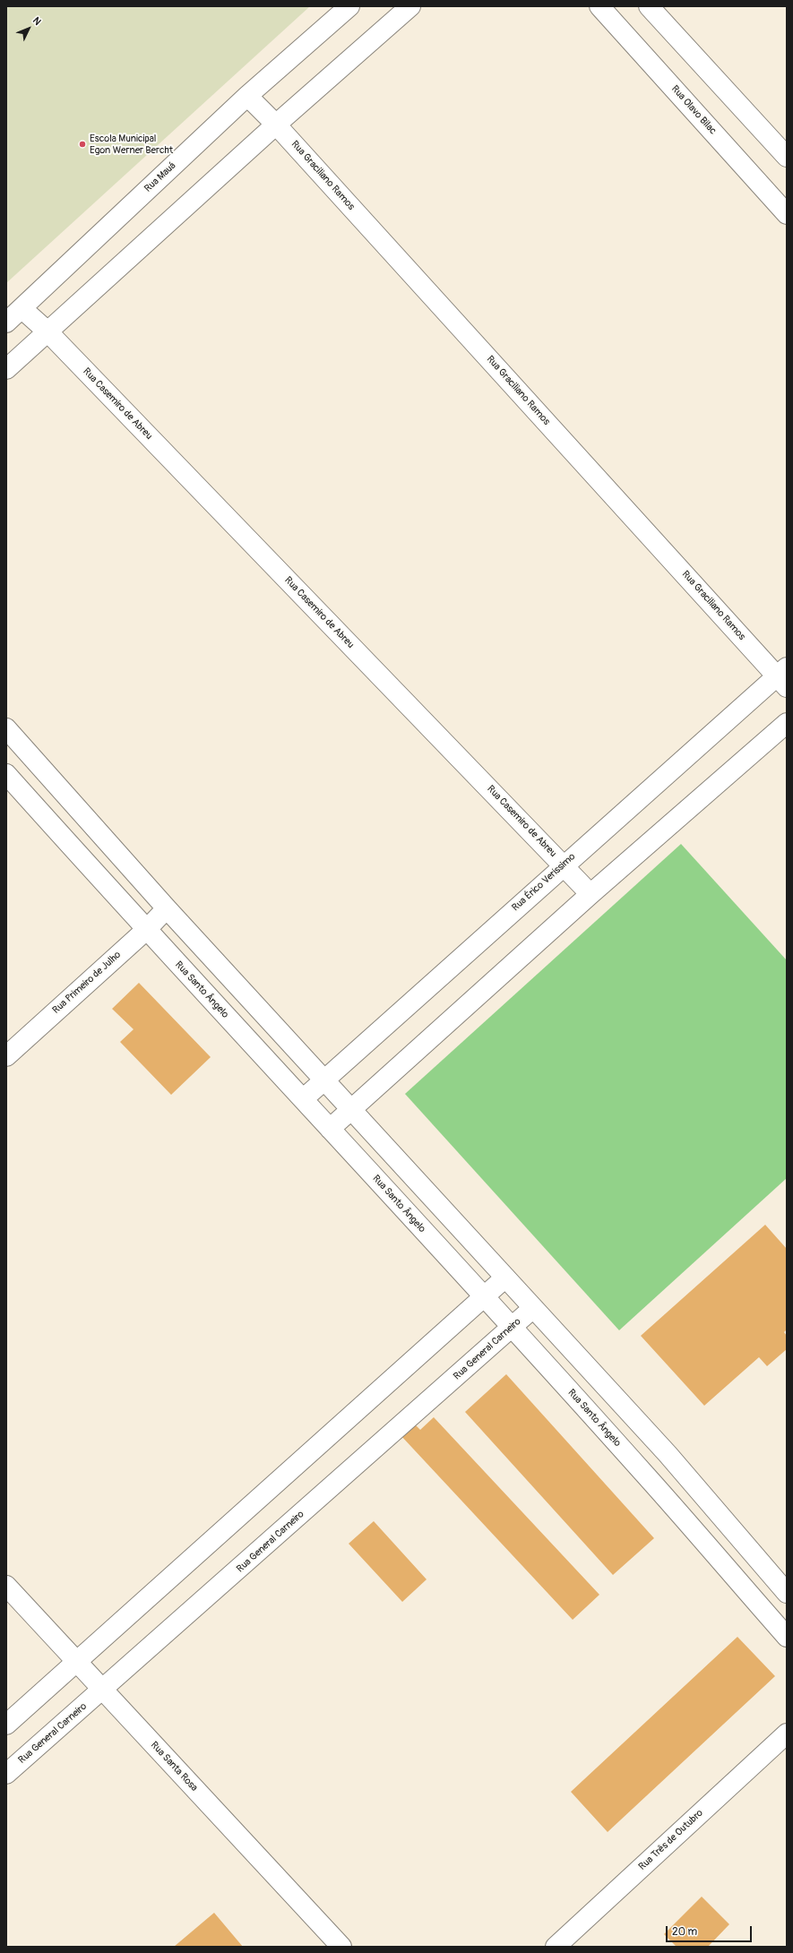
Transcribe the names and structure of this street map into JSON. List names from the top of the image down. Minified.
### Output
{"streets":{"street":["Rua Olavo Bilac","Rua Graciliano Ramos","Rua Mauá","Rua Casemiro de Abreu","Rua Érico Verissimo","Rua Primeiro de Julho","Rua Santo Ângelo","Rua General Carneiro","Rua Santa Rosa","Rua Três de Outubro"]},"crossings":[["Rua Graciliano Ramos","Rua Mauá"],["Rua Graciliano Ramos","Rua Érico Verissimo"],["Rua Mauá","Rua Casemiro de Abreu"],["Rua Casemiro de Abreu","Rua Érico Verissimo"],["Rua Érico Verissimo","Rua Santo Ângelo"],["Rua Primeiro de Julho","Rua Santo Ângelo"],["Rua Santo Ângelo","Rua General Carneiro"],["Rua General Carneiro","Rua Santa Rosa"]],"places":["Escola Municipal Egon Werner Bercht"],"scale_bar":"20 m","north":"top right"}
